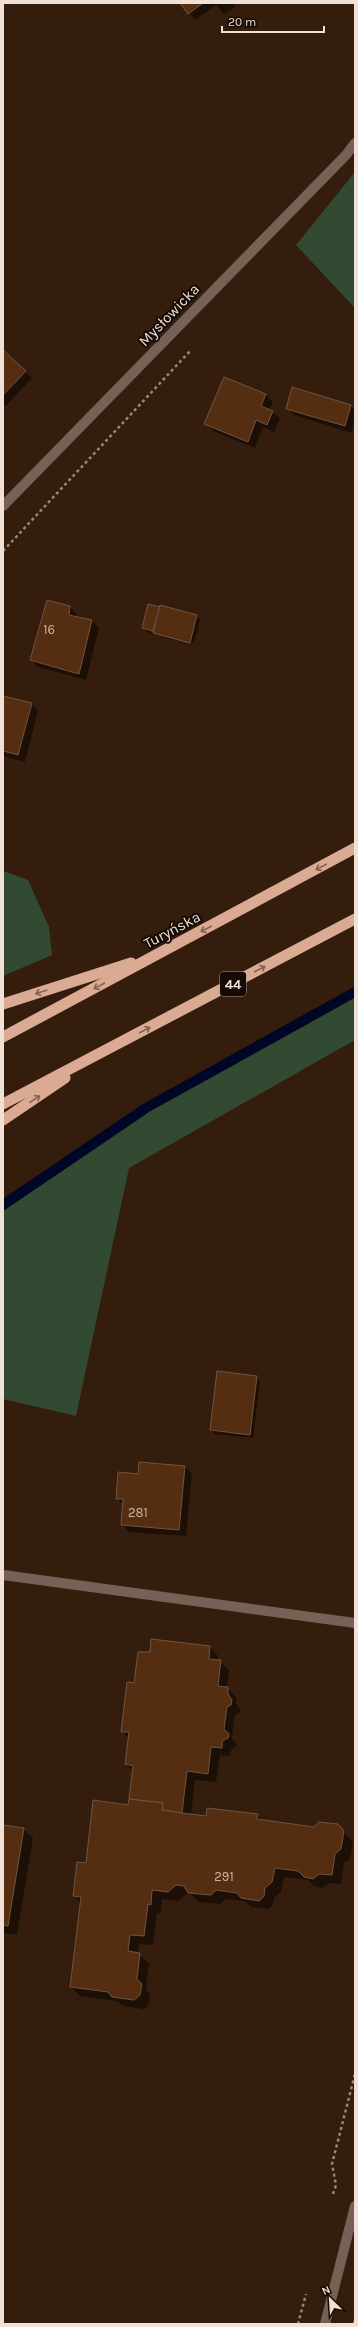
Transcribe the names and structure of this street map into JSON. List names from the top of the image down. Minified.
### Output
{"streets":{"highway":["Turyńska","44"],"street":["Mysłowicka"]},"house_numbers":["16","281","291"],"scale_bar":"20 m","north":"top left"}
